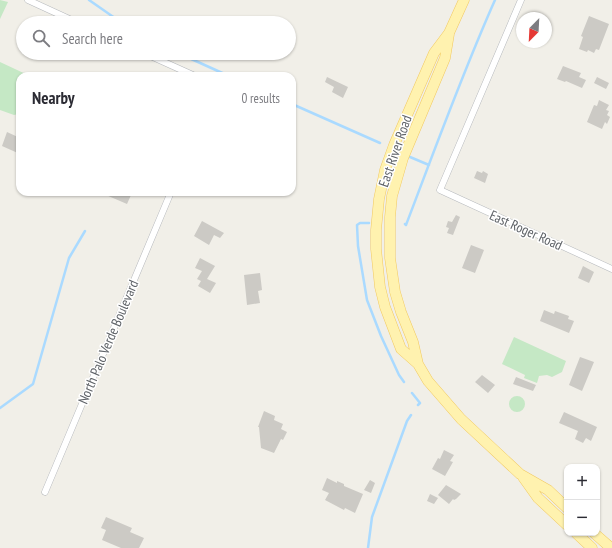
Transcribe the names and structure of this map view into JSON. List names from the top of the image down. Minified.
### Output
{"streets":{"main road":["East River Road"],"street":["East Roger Road","North Palo Verde Boulevard"]},"north":"bottom left","page":{"search":"Search here","heading":["Nearby","0 results"],"map_buttons":["+","−"]}}
